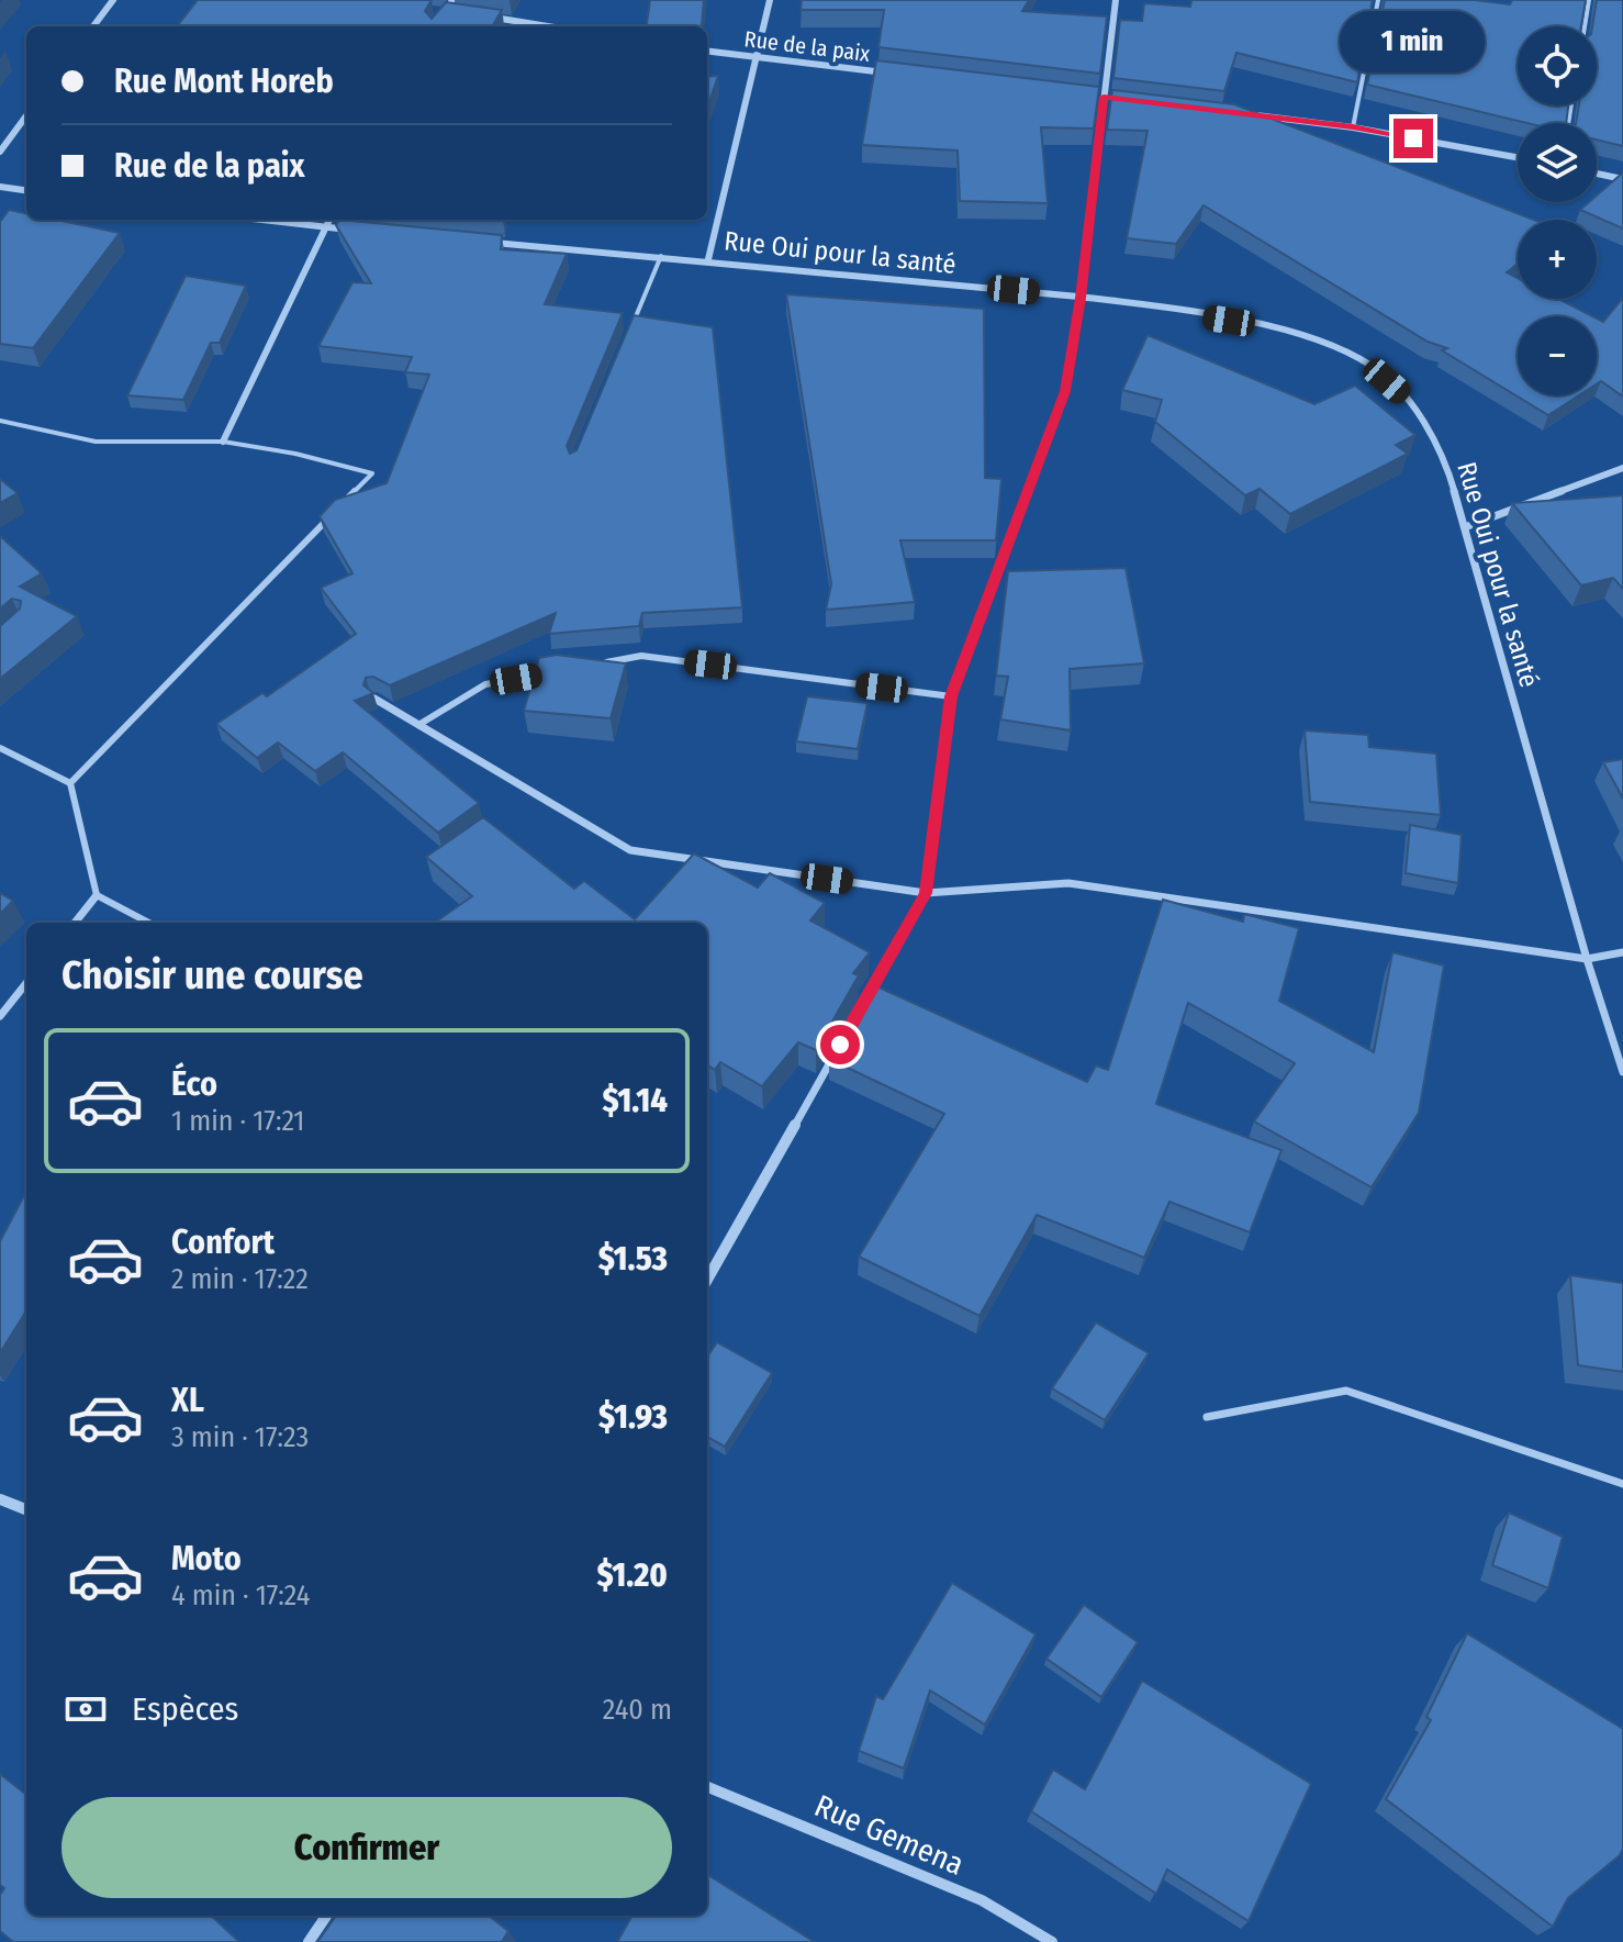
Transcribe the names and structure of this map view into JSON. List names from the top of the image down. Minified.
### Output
{"streets":{"street":["Rue de la paix","Rue Oui pour la santé","Rue Gemena"]},"page":{"bubble":"1 min","map_buttons":["+","−"],"banner":["Rue Mont Horeb","Rue de la paix"],"heading":"Choisir une course","list":[{"name":"Éco","note":"1 min · 17:21","value":"$1.14"},{"name":"Confort","note":"2 min · 17:22","value":"$1.53"},{"name":"XL","note":"3 min · 17:23","value":"$1.93"},{"name":"Moto","note":"4 min · 17:24","value":"$1.20"}],"pay":["Espèces","240 m"],"buttons":"Confirmer"}}
